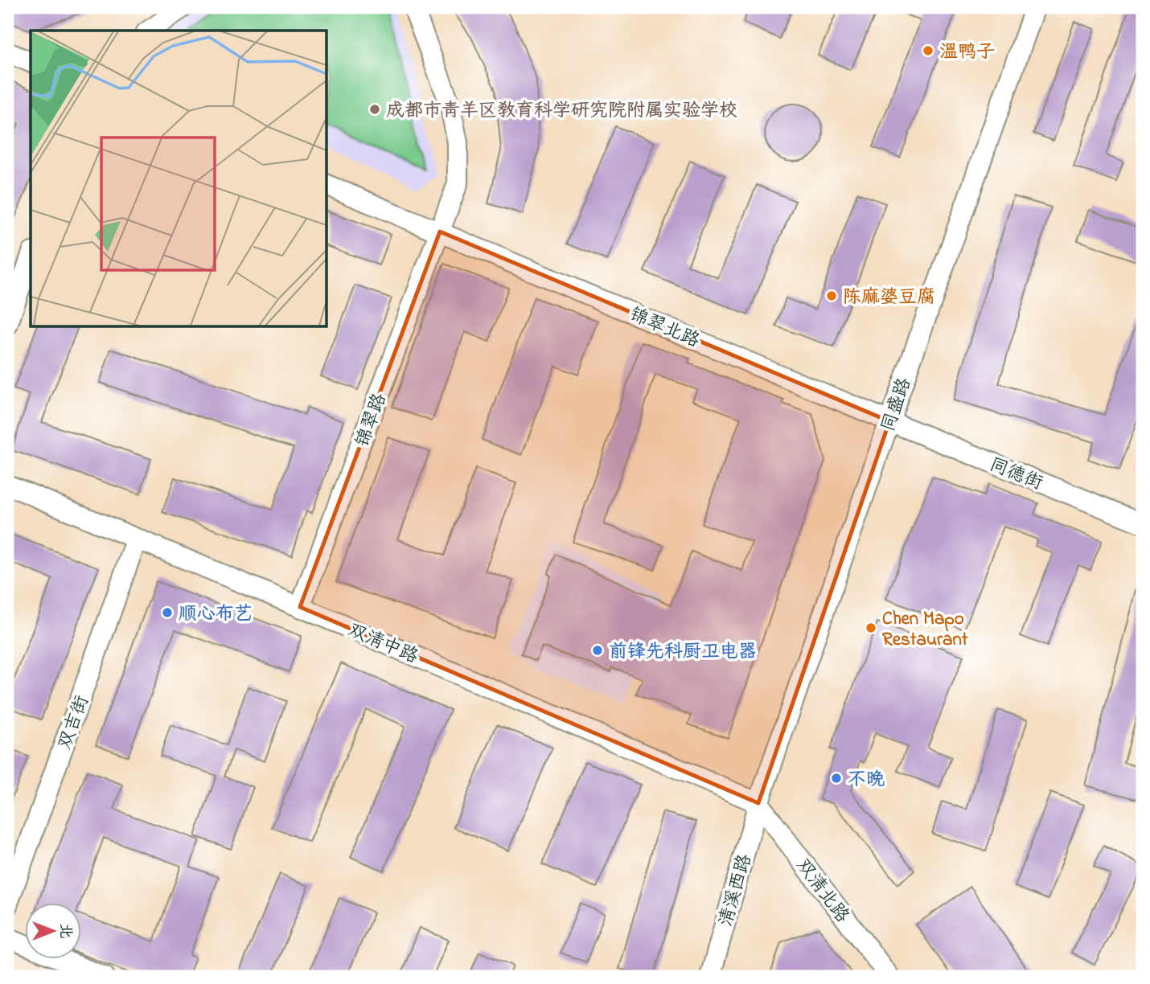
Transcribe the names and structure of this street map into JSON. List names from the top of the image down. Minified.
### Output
{"streets":{"street":["锦翠北路","同盛路","锦翠路","同德街","双清中路","双吉街","清溪西路","双清北路"]},"crossings":[["锦翠北路","同盛路"],["锦翠北路","锦翠路"],["锦翠北路","同德街"],["同盛路","同德街"],["同盛路","双清中路"],["同盛路","清溪西路"],["同盛路","双清北路"],["锦翠路","双清中路"],["双清中路","双吉街"],["双清中路","清溪西路"],["双清中路","双清北路"],["清溪西路","双清北路"]],"places":["温鸭子","成都市青羊区教育科学研究院附属实验学校","陈麻婆豆腐","顺心布艺","Chen Mapo Restaurant","前锋先科厨卫电器","不晚"],"north":"right"}
